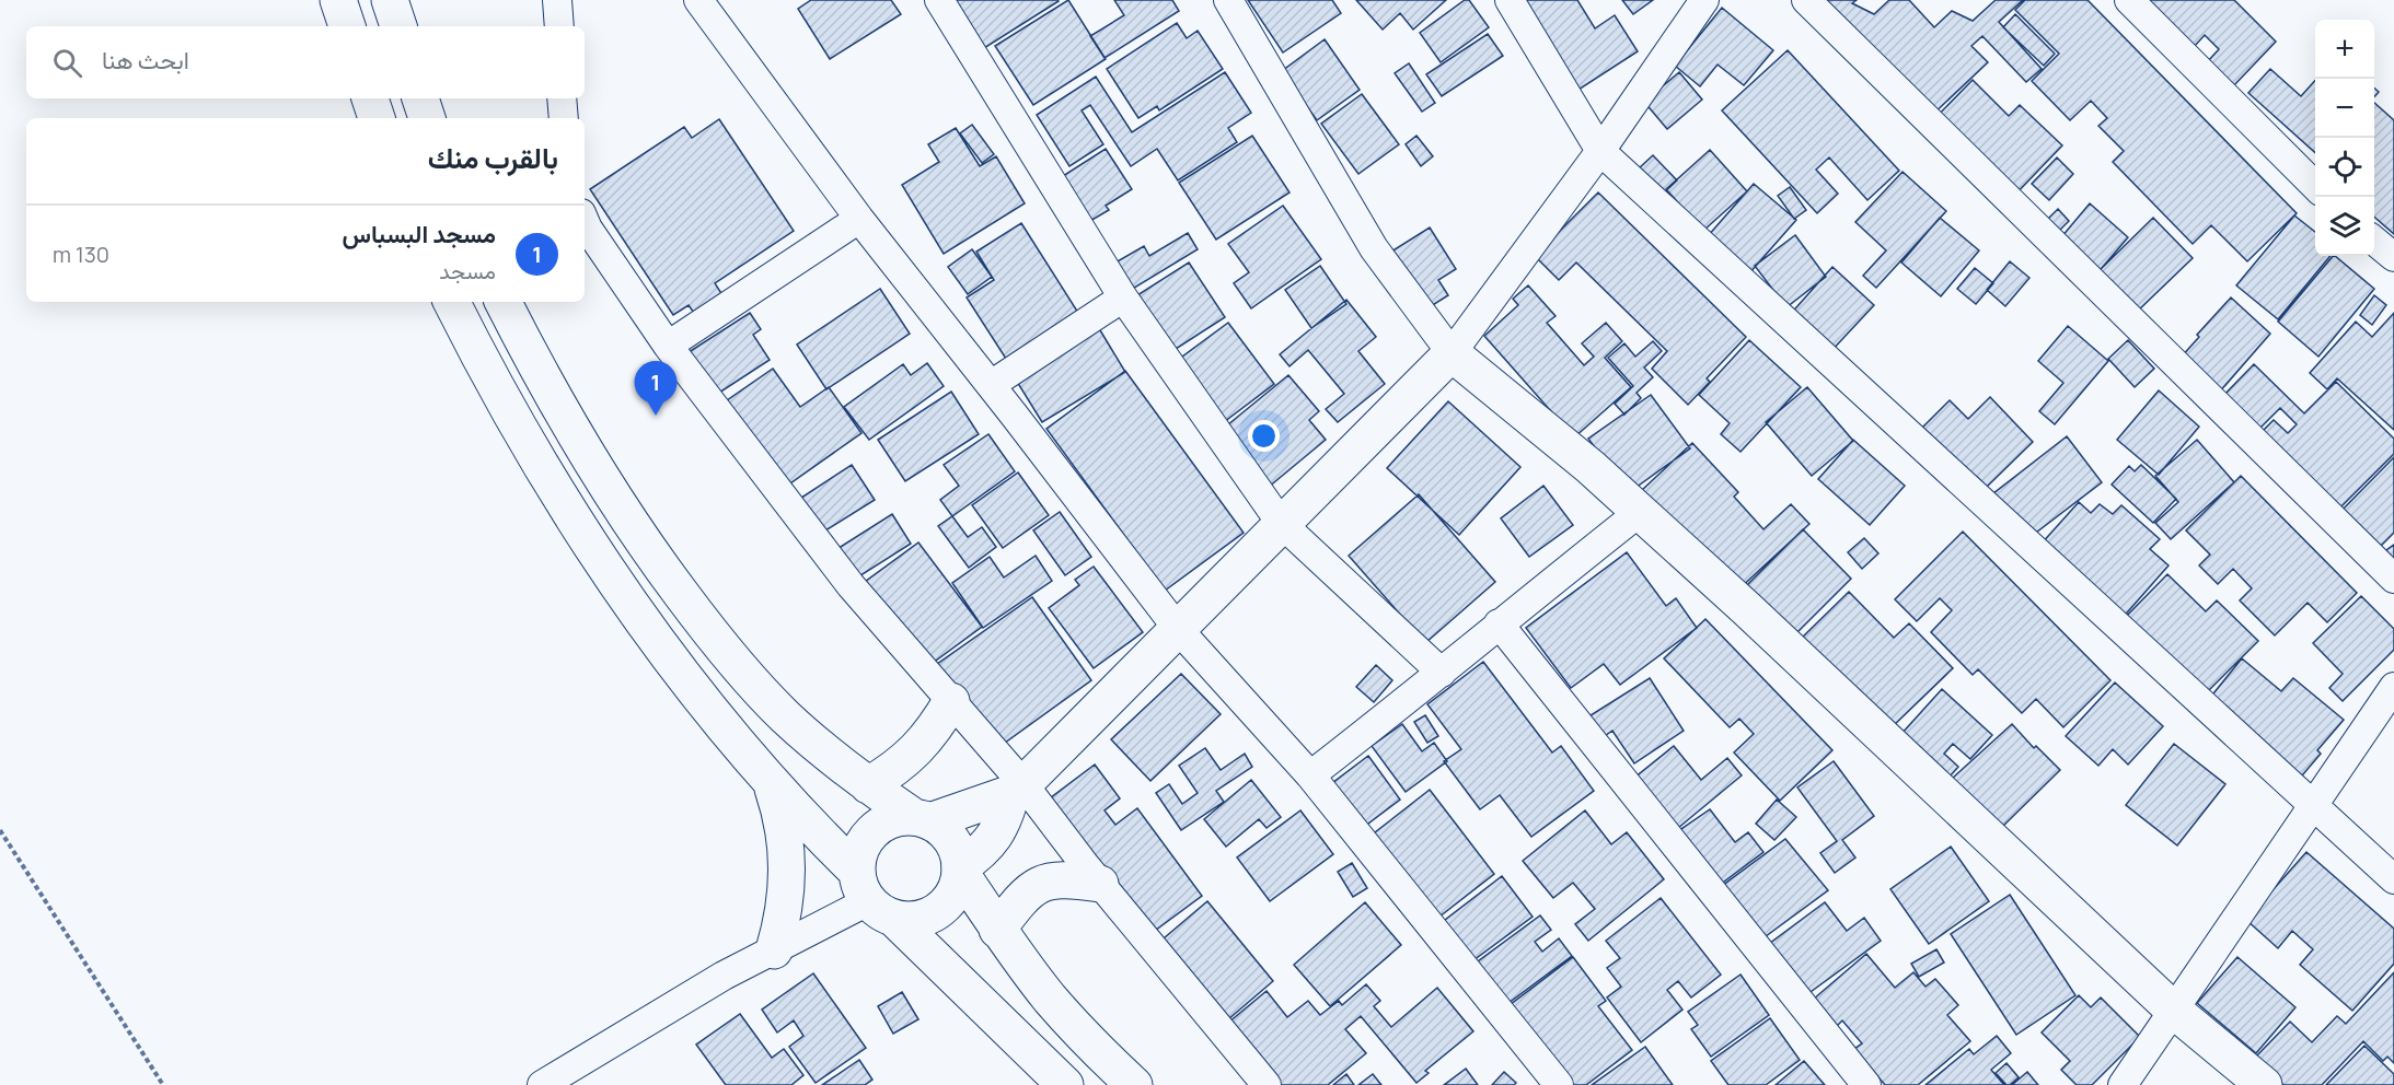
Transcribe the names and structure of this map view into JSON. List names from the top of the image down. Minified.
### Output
{"page":{"map_buttons":["+","−"],"search":"ابحث هنا","heading":"بالقرب منك","list":[{"mark":"1","name":"مسجد البسباس","note":"مسجد","value":"130 m"}],"pins":"1"}}
